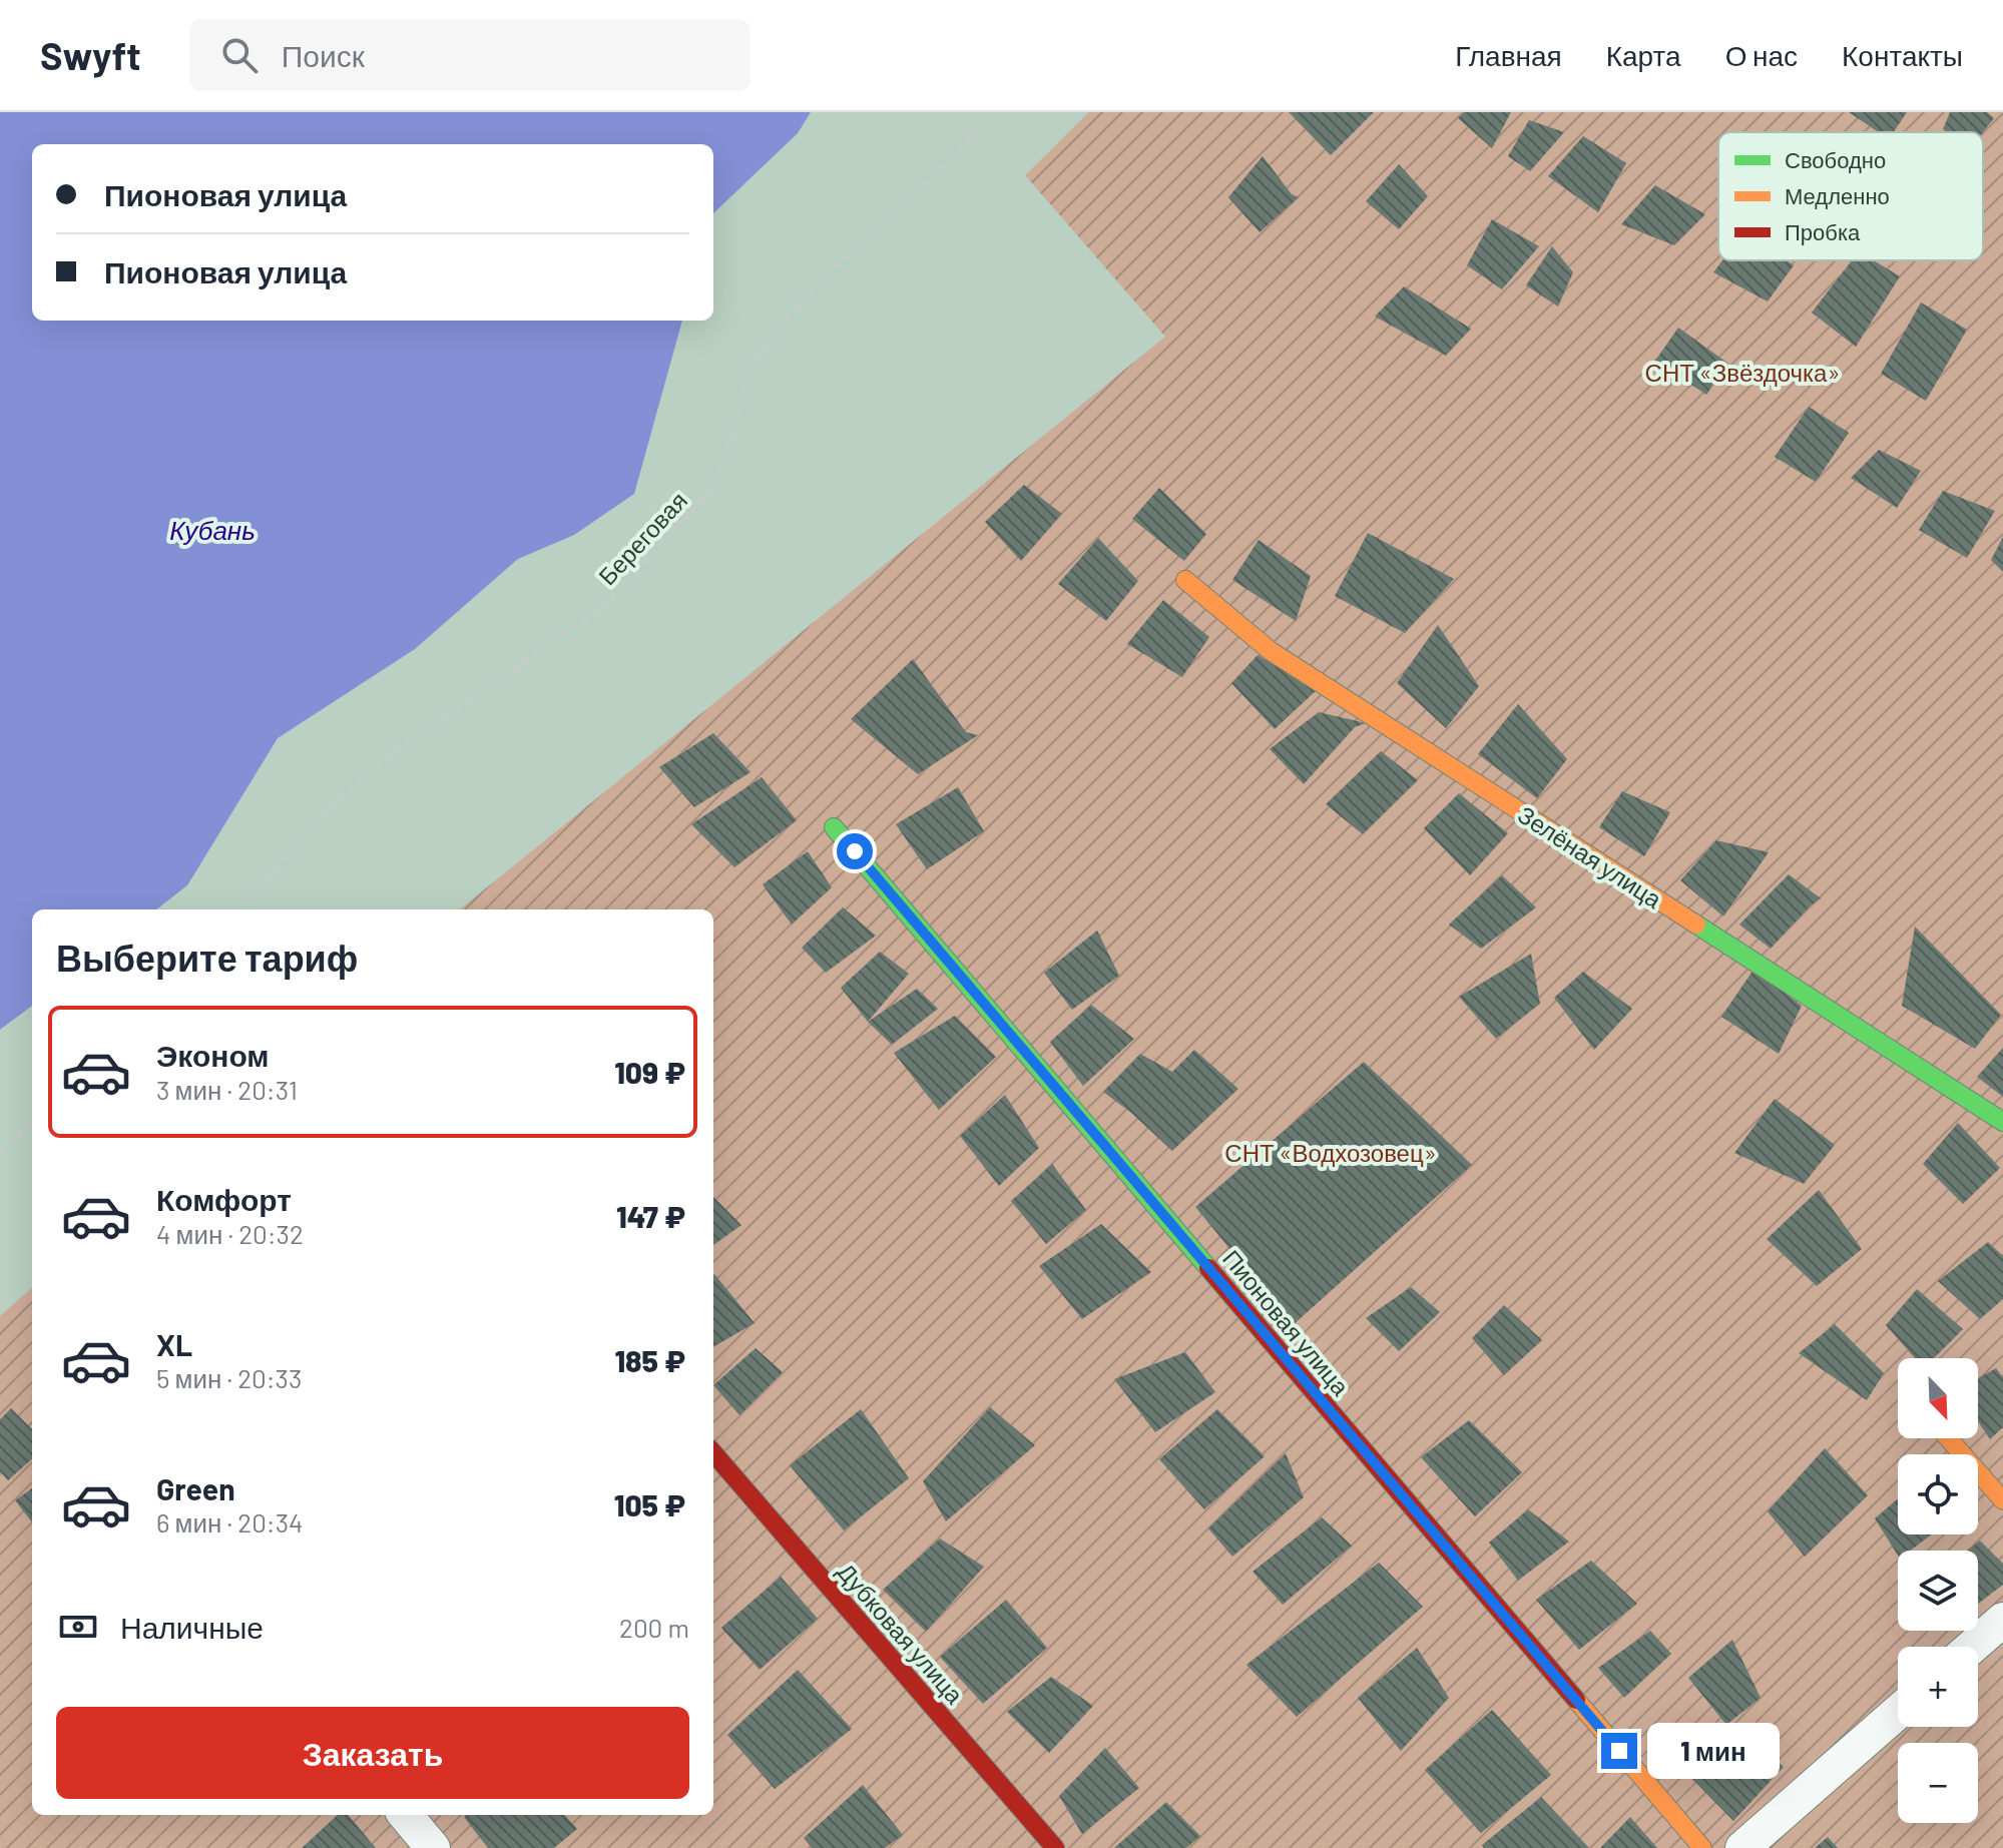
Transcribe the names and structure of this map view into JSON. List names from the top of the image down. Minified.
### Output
{"streets":{"street":["Зелёная улица","Пионовая улица","Дубковая улица"],"path":["Береговая"]},"water":["Кубань"],"parks":["СНТ «Звёздочка»","СНТ «Водхозовец»"],"legend":["Свободно","Медленно","Пробка"],"north":"bottom right","page":{"header":"Swyft","search":"Поиск","nav":["Главная","Карта","О нас","Контакты"],"banner":["Пионовая улица","Пионовая улица"],"heading":"Выберите тариф","list":[{"name":"Эконом","note":"3 мин · 20:31","value":"109 ₽"},{"name":"Комфорт","note":"4 мин · 20:32","value":"147 ₽"},{"name":"XL","note":"5 мин · 20:33","value":"185 ₽"},{"name":"Green","note":"6 мин · 20:34","value":"105 ₽"}],"map_buttons":["+","−"],"pay":["Наличные","200 m"],"buttons":"Заказать","bubble":"1 мин"}}
